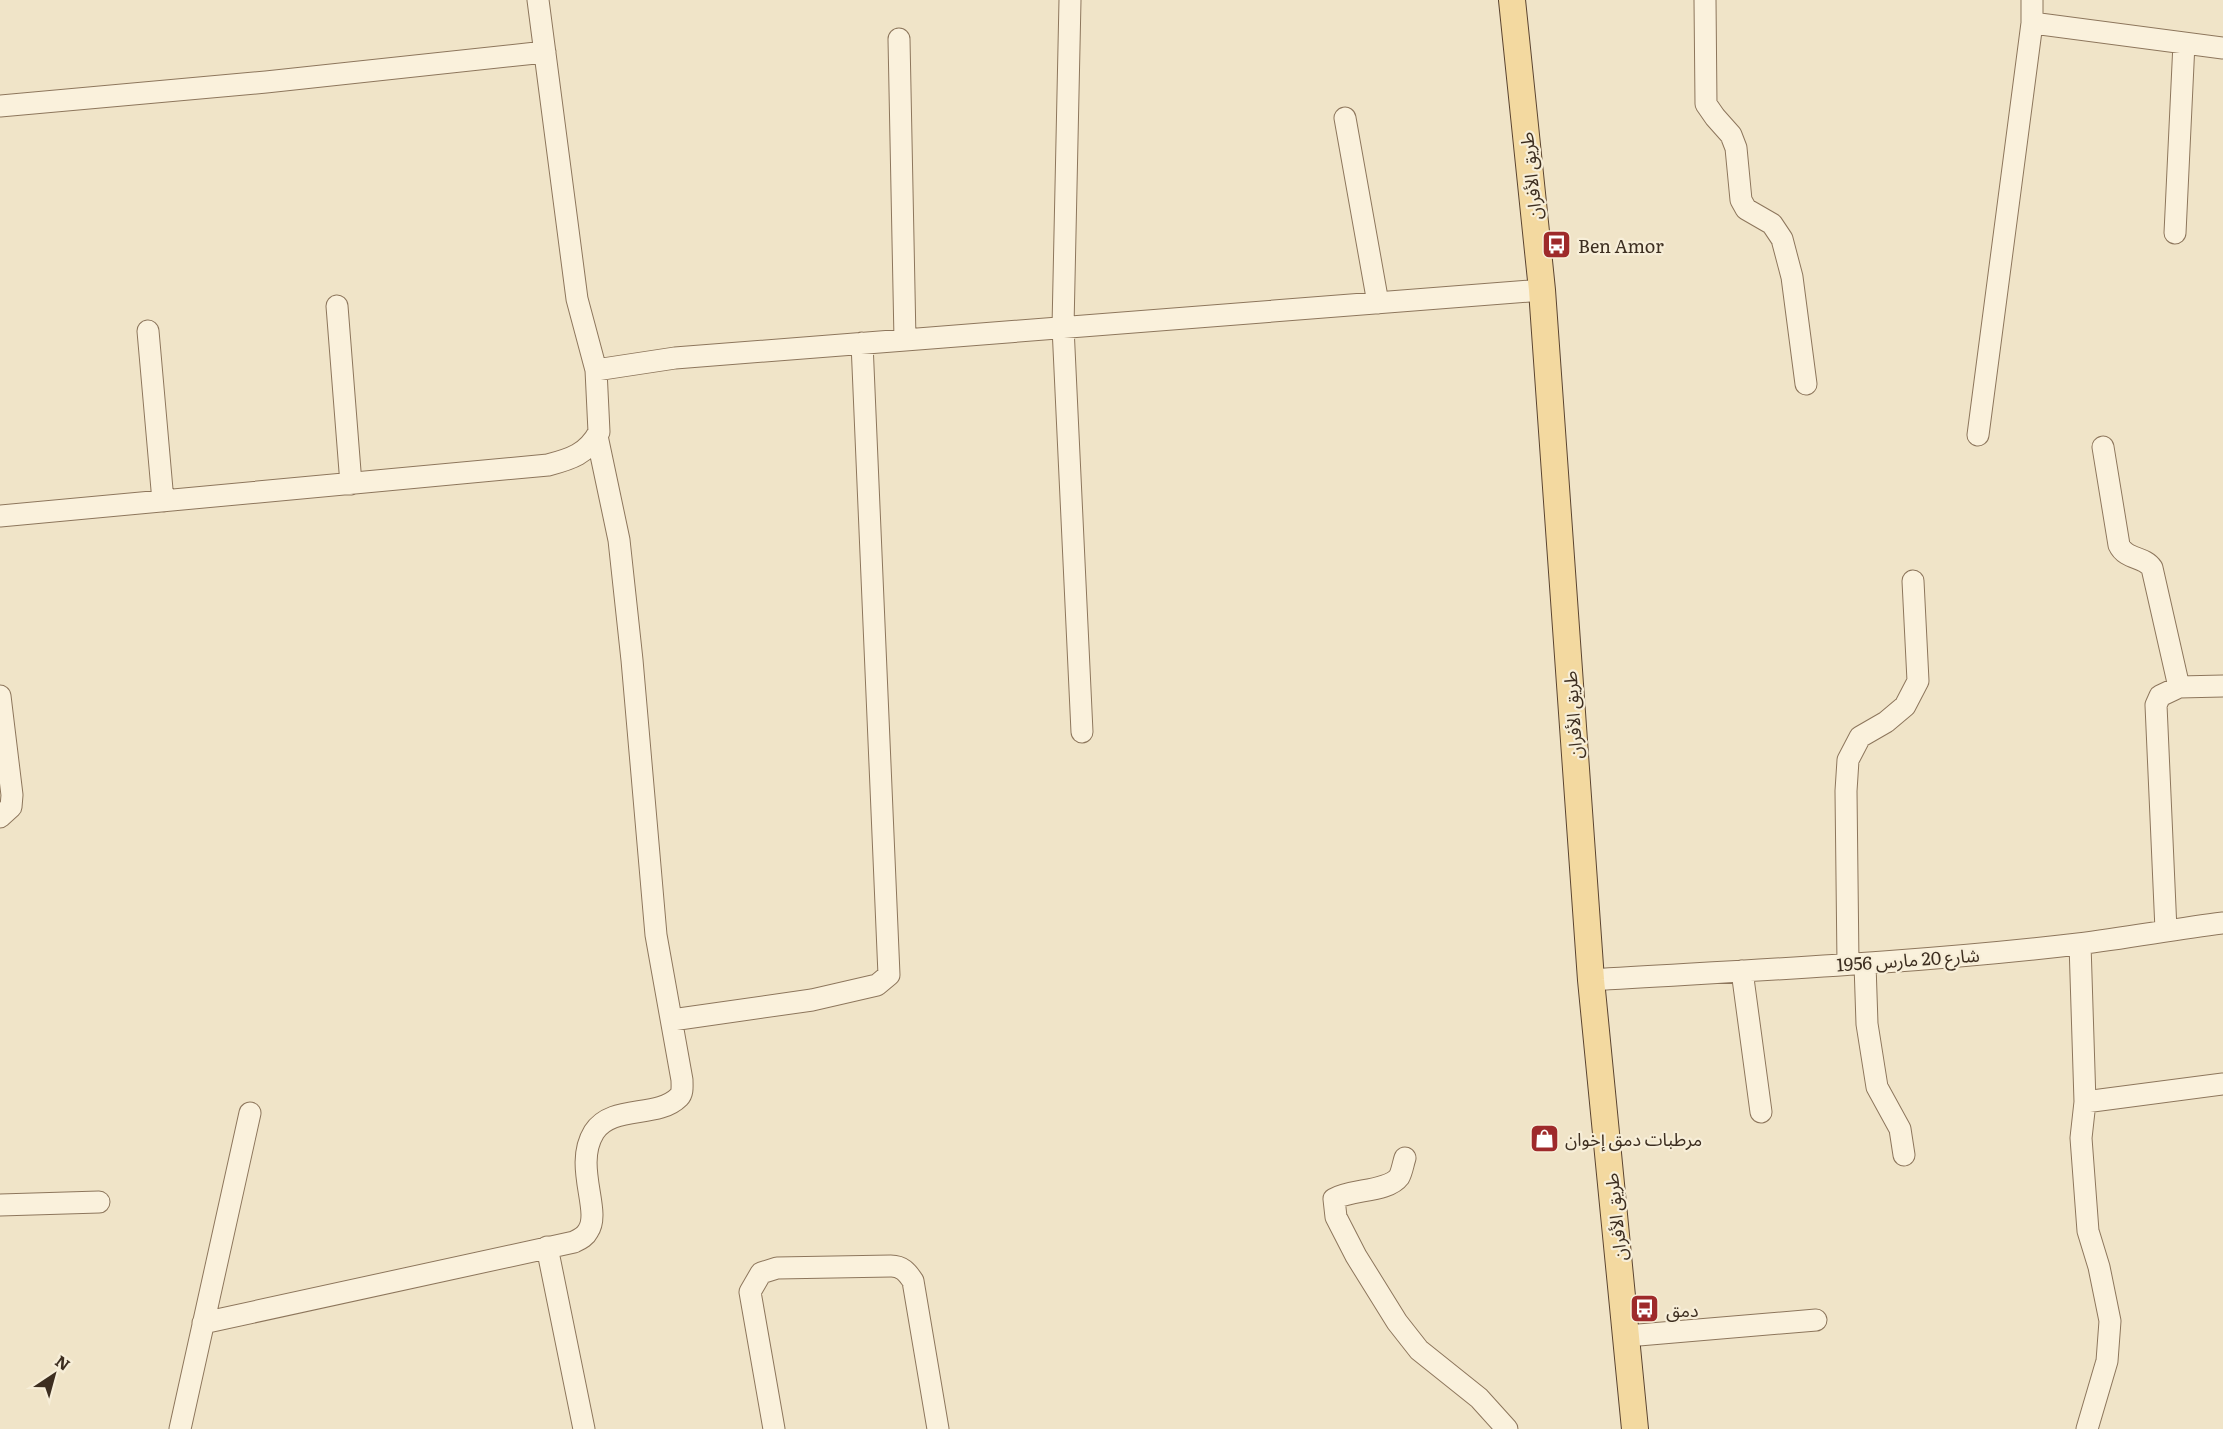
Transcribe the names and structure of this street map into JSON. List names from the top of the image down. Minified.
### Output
{"streets":{"main road":["طريق الأفران"],"street":["شارع 20 مارس 1956"]},"crossings":[["طريق الأفران","شارع 20 مارس 1956"]],"places":{"bus stop":["Ben Amor","دمق"],"shop":["مرطبات دمق إخوان"]},"north":"top right"}
